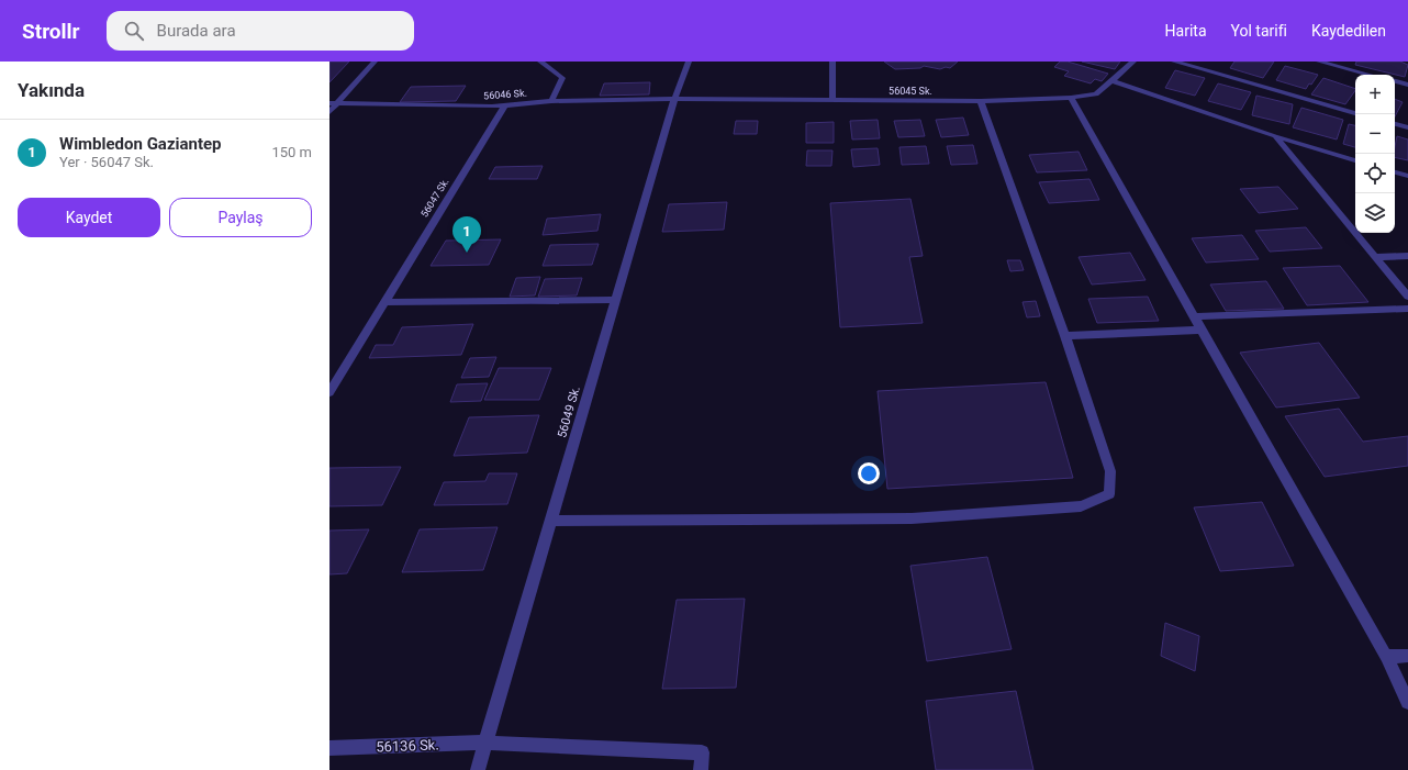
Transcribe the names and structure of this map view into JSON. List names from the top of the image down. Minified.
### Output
{"streets":{"street":["56045 Sk.","56046 Sk.","56047 Sk.","56049 Sk.","56136 Sk."]},"crossings":[["56045 Sk.","56046 Sk."],["56045 Sk.","56049 Sk."],["56046 Sk.","56047 Sk."],["56046 Sk.","56049 Sk."],["56049 Sk.","56136 Sk."]],"page":{"header":"Strollr","search":"Burada ara","nav":["Harita","Yol tarifi","Kaydedilen"],"heading":"Yakında","map_buttons":["+","−"],"list":[{"mark":"1","name":"Wimbledon Gaziantep","note":"Yer · 56047 Sk.","value":"150 m"}],"buttons":["Kaydet","Paylaş"],"pins":"1"}}
